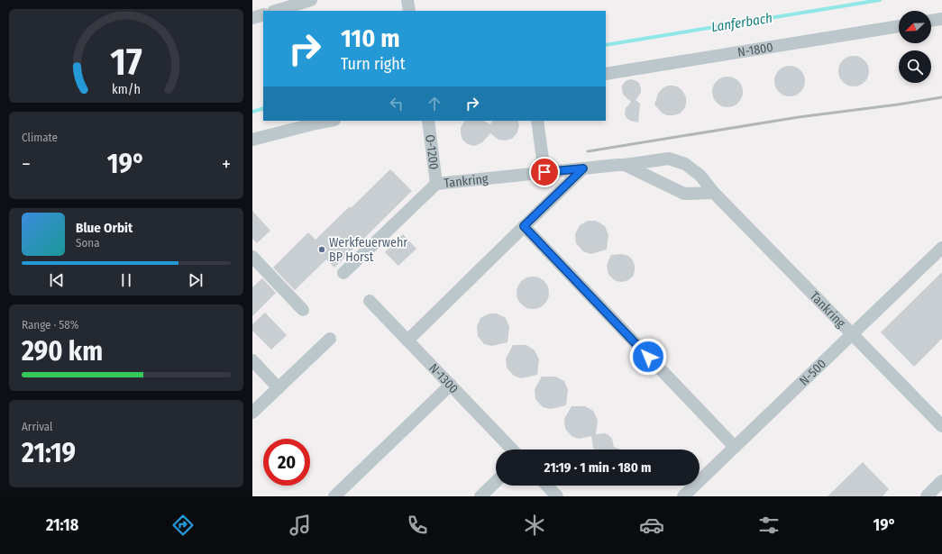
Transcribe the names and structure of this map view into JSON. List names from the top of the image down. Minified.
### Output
{"streets":{"lane":["N-1800","O-1200","Tankring","N-500","N-1300"]},"crossings":[["O-1200","Tankring"],["Tankring","N-500"]],"water":["Lanferbach"],"places":["Werkfeuerwehr BP Horst"],"north":"bottom left","page":{"turn":["110 m","Turn right"],"tile":["Climate",["Range · 58%","290 km"],["Arrival","21:19"]],"heat":["−","19°","+"],"song":["Blue Orbit","Sona"],"limit":"20","trip":"21:19 · 1 min · 180 m","tabs":["21:18","19°"],"gauge":["17","km/h"]}}
